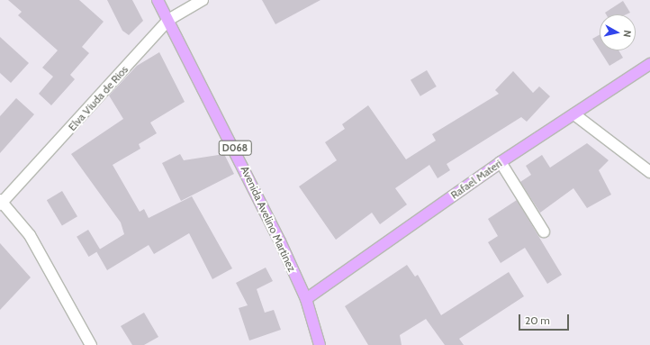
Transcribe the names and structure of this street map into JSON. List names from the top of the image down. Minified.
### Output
{"streets":{"main road":["D068","Rafael Materi","Avenida Avelino Martinez"],"street":["Elva Viuda de Rios"]},"crossings":[["Elva Viuda de Rios","Avenida Avelino Martinez"],["Rafael Materi","Avenida Avelino Martinez"]],"scale_bar":"20 m","north":"right"}
